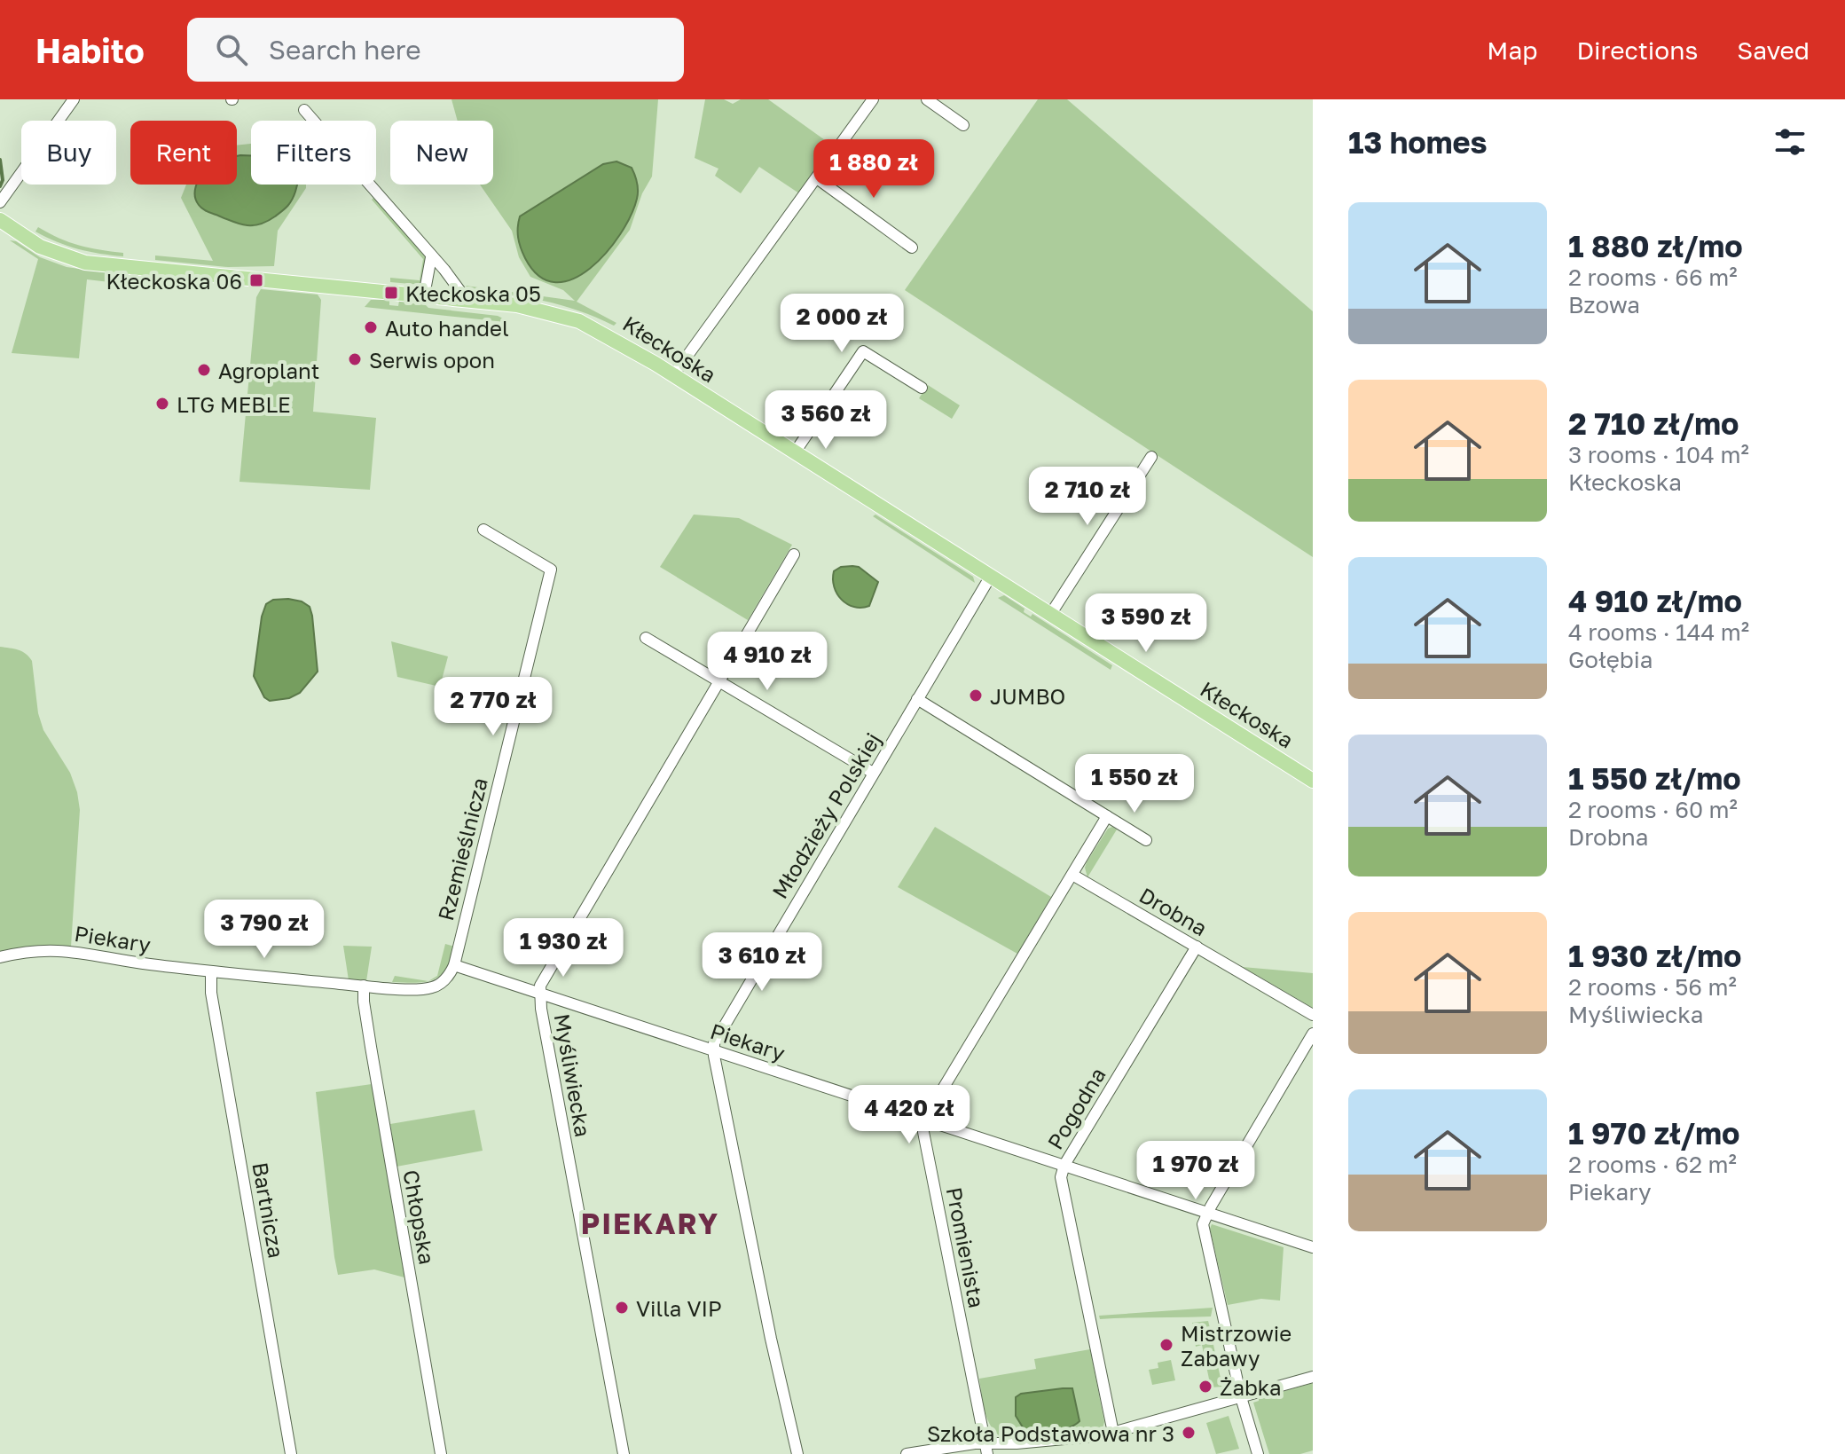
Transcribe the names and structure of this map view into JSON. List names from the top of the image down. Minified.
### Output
{"streets":{"main road":["Kłeckoska"],"street":["Młodzieży Polskiej","Rzemieślnicza","Drobna","Piekary","Myśliwiecka","Pogodna","Bartnicza","Chłopska","Promienista"]},"crossings":[["Kłeckoska","Młodzieży Polskiej"],["Młodzieży Polskiej","Piekary"],["Rzemieślnicza","Piekary"],["Drobna","Pogodna"],["Piekary","Myśliwiecka"],["Piekary","Pogodna"],["Piekary","Bartnicza"],["Piekary","Chłopska"],["Piekary","Promienista"]],"districts":["PIEKARY"],"places":{"transit":["Kłeckoska 06","Kłeckoska 05"],"other":["Auto handel","Serwis opon","Agroplant","LTG MEBLE","JUMBO","Villa VIP","Mistrzowie Zabawy","Żabka","Szkoła Podstawowa nr 3"]},"page":{"header":"Habito","search":"Search here","nav":["Map","Directions","Saved"],"heading":"13 homes","chip":["Buy","Rent","Filters","New"],"price":["1 880 zł","2 000 zł","3 560 zł","2 710 zł","3 590 zł","4 910 zł","2 770 zł","1 550 zł","3 790 zł","1 930 zł","3 610 zł","4 420 zł","1 970 zł"],"list":[{"name":"1 880 zł/mo","note":"2 rooms · 66 m² · Bzowa"},{"name":"2 710 zł/mo","note":"3 rooms · 104 m² · Kłeckoska"},{"name":"4 910 zł/mo","note":"4 rooms · 144 m² · Gołębia"},{"name":"1 550 zł/mo","note":"2 rooms · 60 m² · Drobna"},{"name":"1 930 zł/mo","note":"2 rooms · 56 m² · Myśliwiecka"},{"name":"1 970 zł/mo","note":"2 rooms · 62 m² · Piekary"}]}}
